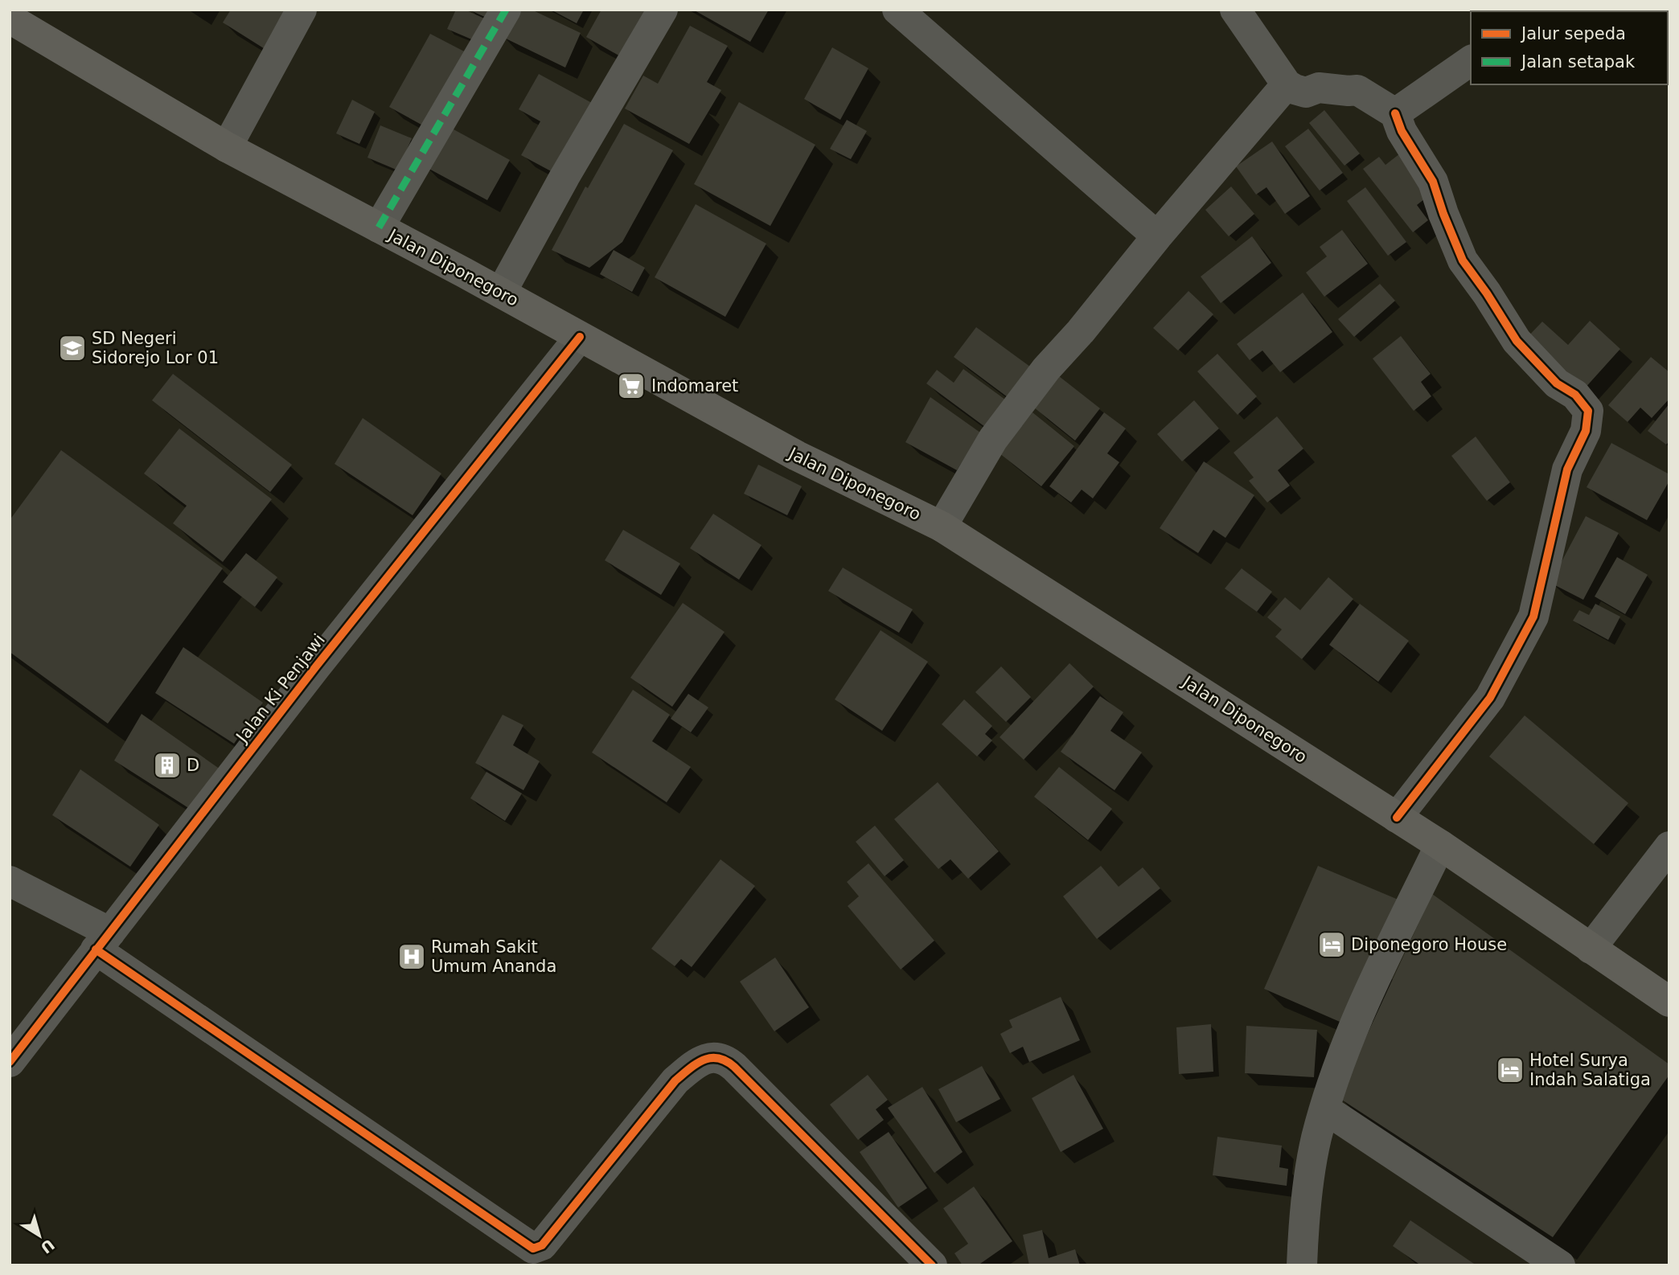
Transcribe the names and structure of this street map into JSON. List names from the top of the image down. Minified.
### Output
{"streets":{"main road":["Jalan Diponegoro"],"street":["Jalan Ki Penjawi"]},"crossings":[["Jalan Diponegoro","Jalan Ki Penjawi"]],"places":{"school or university":["SD Negeri Sidorejo Lor 01"],"supermarket":["Indomaret"],"building":["D"],"hotel":["Diponegoro House","Hotel Surya Indah Salatiga"],"hospital":["Rumah Sakit Umum Ananda"]},"legend":["Jalur sepeda","Jalan setapak"],"north":"bottom right"}
